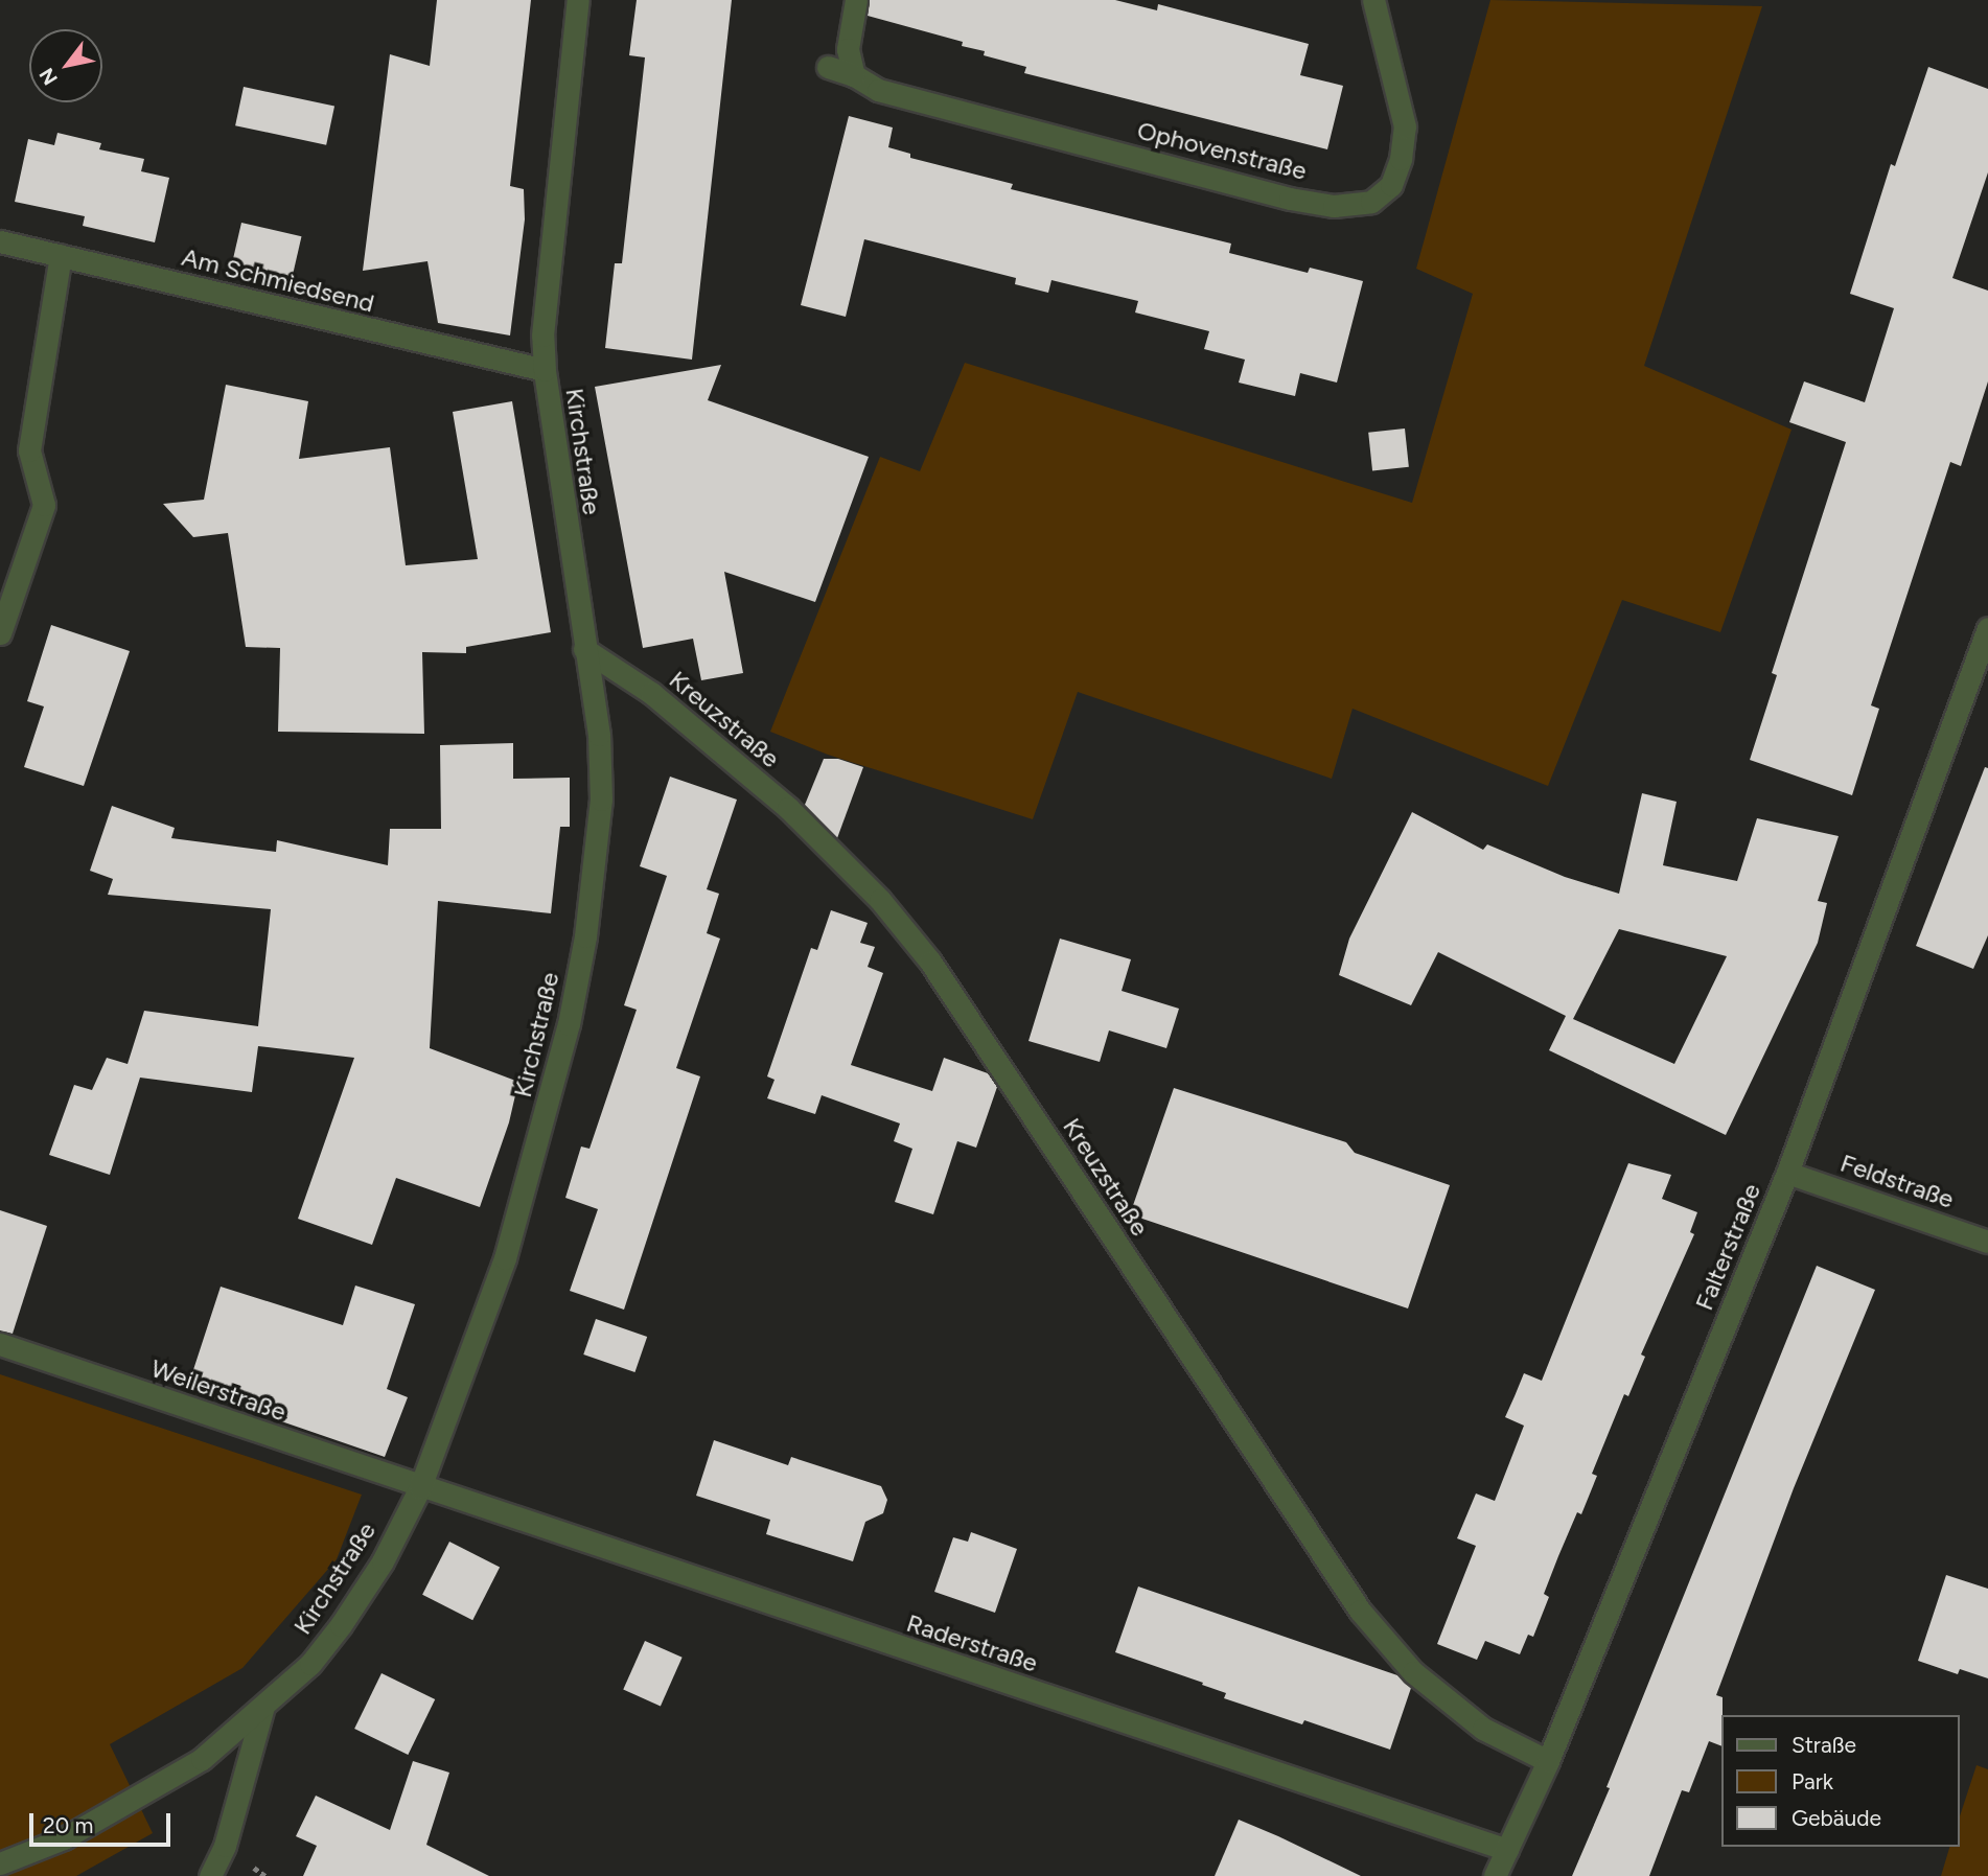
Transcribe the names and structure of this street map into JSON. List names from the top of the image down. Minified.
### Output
{"streets":{"street":["Ophovenstraße","Am Schmiedsend","Kirchstraße","Kreuzstraße","Feldstraße","Falterstraße","Weilerstraße","Raderstraße"]},"crossings":[["Am Schmiedsend","Kirchstraße"],["Kirchstraße","Kreuzstraße"],["Kirchstraße","Weilerstraße"],["Kirchstraße","Raderstraße"],["Kreuzstraße","Falterstraße"],["Feldstraße","Falterstraße"],["Falterstraße","Raderstraße"],["Weilerstraße","Raderstraße"]],"legend":["Straße","Park","Gebäude"],"scale_bar":"20 m","north":"bottom left"}
